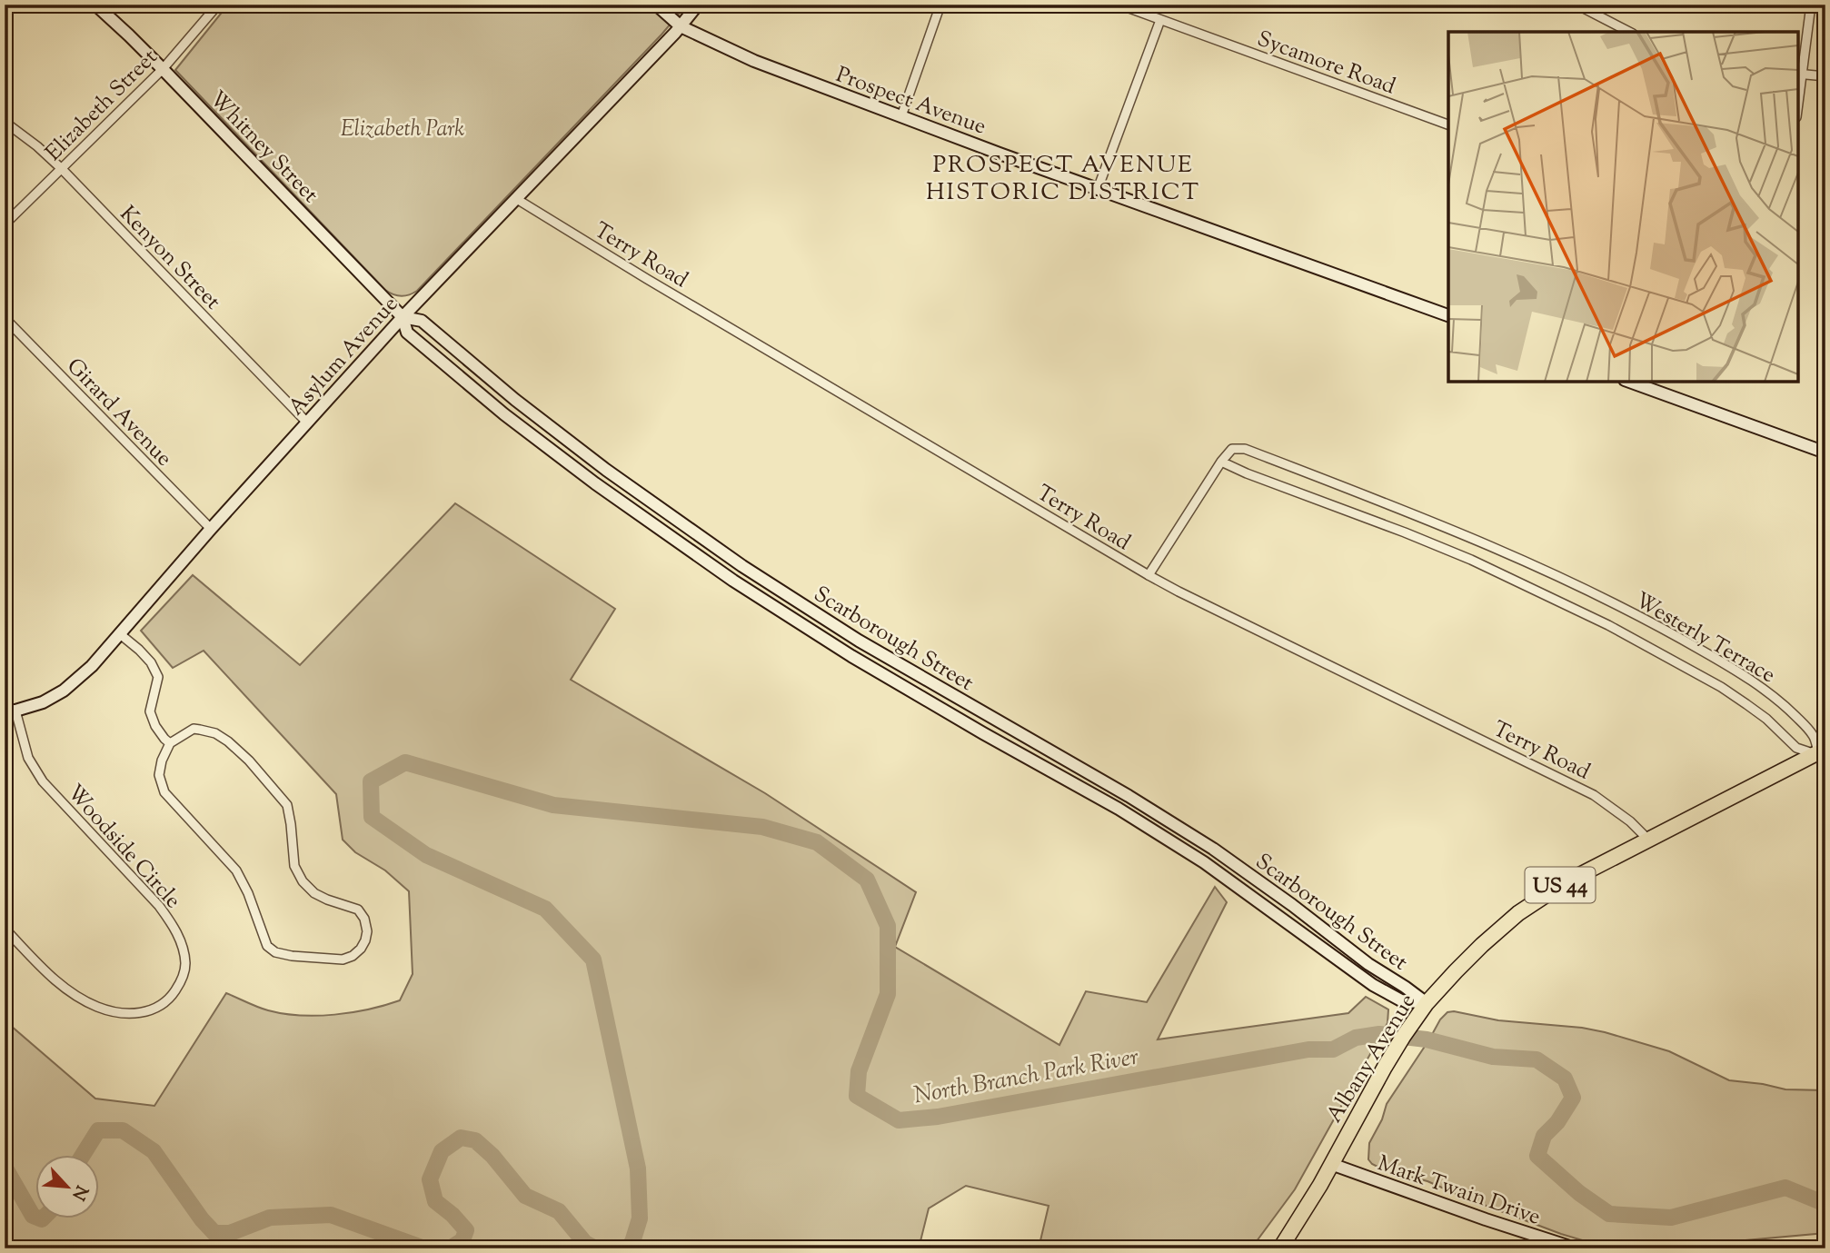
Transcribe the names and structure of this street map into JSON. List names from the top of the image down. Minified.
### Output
{"streets":{"highway":["US 44","Albany Avenue"],"main road":["Prospect Avenue","Whitney Street","Asylum Avenue","Scarborough Street","Mark Twain Drive"],"street":["Sycamore Road","Elizabeth Street","Terry Road","Kenyon Street","Girard Avenue","Westerly Terrace","Woodside Circle"]},"crossings":[["Prospect Avenue","Asylum Avenue"],["Elizabeth Street","Whitney Street"],["Elizabeth Street","Kenyon Street"],["Whitney Street","Asylum Avenue"],["Whitney Street","Scarborough Street"],["Terry Road","Asylum Avenue"],["Terry Road","Albany Avenue"],["Kenyon Street","Asylum Avenue"],["Asylum Avenue","Girard Avenue"],["Asylum Avenue","Scarborough Street"],["Asylum Avenue","Woodside Circle"],["Westerly Terrace","Albany Avenue"],["Scarborough Street","Albany Avenue"],["Albany Avenue","Mark Twain Drive"]],"districts":["PROSPECT AVENUE HISTORIC DISTRICT"],"water":["North Branch Park River"],"parks":["Elizabeth Park"],"north":"bottom right"}
